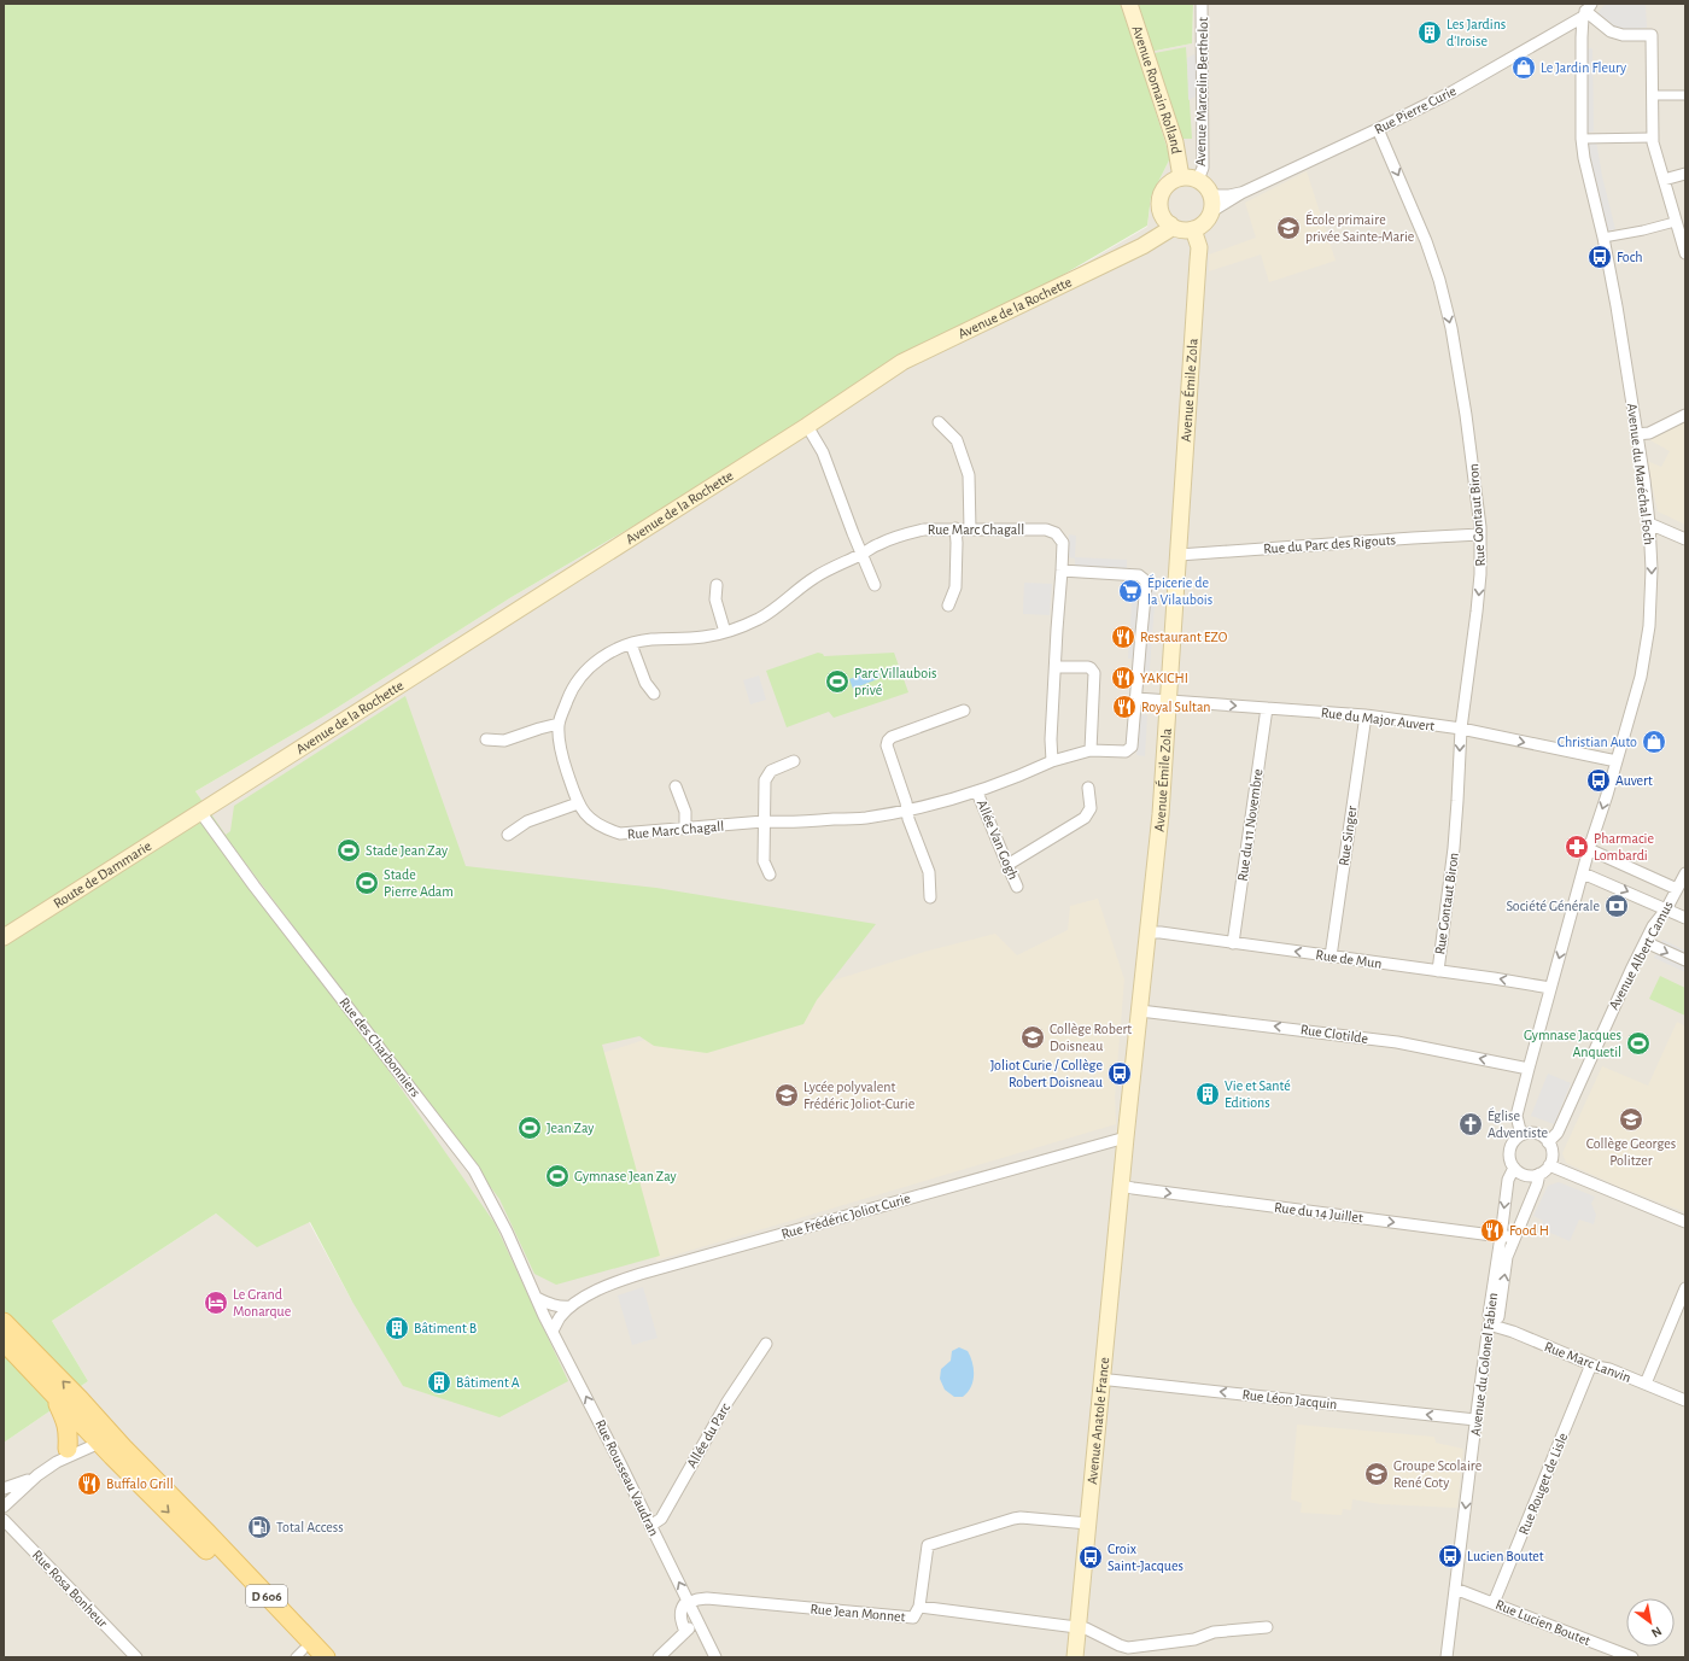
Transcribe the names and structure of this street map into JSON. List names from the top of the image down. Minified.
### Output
{"streets":{"main road":["Avenue Romain Rolland","Avenue de la Rochette","Avenue Émile Zola","Route de Dammarie","Avenue Anatole France","D 606"],"street":["Avenue Marcelin Berthelot","Rue Pierre Curie","Avenue du Maréchal Foch","Rue Gontaut Biron","Rue Marc Chagall","Rue du Parc des Rigouts","Rue du Major Auvert","Rue du 11 Novembre","Rue Singer","Allée Van Gogh","Avenue Albert Camus","Rue de Mun","Rue Clotilde","Rue des Charbonniers","Rue du 14 Juillet","Rue Frédéric Joliot Curie","Rue Marc Lanvin","Avenue du Colonel Fabien","Rue Léon Jacquin","Allée du Parc","Rue Rousseau Vaudran","Rue Rouget de Lisle","Rue Rosa Bonheur","Rue Jean Monnet","Rue Lucien Boutet"]},"crossings":[["Avenue Romain Rolland","Avenue Marcelin Berthelot"],["Avenue Romain Rolland","Rue Pierre Curie"],["Avenue Romain Rolland","Avenue de la Rochette"],["Avenue Romain Rolland","Avenue Émile Zola"],["Avenue Marcelin Berthelot","Rue Pierre Curie"],["Avenue Marcelin Berthelot","Avenue de la Rochette"],["Avenue Marcelin Berthelot","Avenue Émile Zola"],["Rue Pierre Curie","Avenue de la Rochette"],["Rue Pierre Curie","Avenue Émile Zola"],["Rue Pierre Curie","Avenue du Maréchal Foch"],["Rue Pierre Curie","Rue Gontaut Biron"],["Avenue de la Rochette","Avenue Émile Zola"],["Avenue de la Rochette","Route de Dammarie"],["Avenue de la Rochette","Rue des Charbonniers"],["Avenue Émile Zola","Rue du Parc des Rigouts"],["Avenue Émile Zola","Rue du Major Auvert"],["Avenue Émile Zola","Rue de Mun"],["Avenue Émile Zola","Rue Clotilde"],["Avenue Émile Zola","Rue du 14 Juillet"],["Avenue Émile Zola","Rue Frédéric Joliot Curie"],["Avenue Émile Zola","Avenue Anatole France"],["Avenue du Maréchal Foch","Rue du Major Auvert"],["Avenue du Maréchal Foch","Avenue Albert Camus"],["Avenue du Maréchal Foch","Rue de Mun"],["Avenue du Maréchal Foch","Rue Clotilde"],["Rue Gontaut Biron","Rue du Parc des Rigouts"],["Rue Gontaut Biron","Rue du Major Auvert"],["Rue Gontaut Biron","Rue de Mun"],["Rue Marc Chagall","Rue du Major Auvert"],["Rue Marc Chagall","Allée Van Gogh"],["Rue du Major Auvert","Rue du 11 Novembre"],["Rue du Major Auvert","Rue Singer"],["Rue du 11 Novembre","Rue de Mun"],["Rue Singer","Rue de Mun"],["Route de Dammarie","Rue des Charbonniers"],["Rue des Charbonniers","Rue Rousseau Vaudran"],["Rue du 14 Juillet","Avenue du Colonel Fabien"],["Rue du 14 Juillet","Avenue Anatole France"],["Rue Frédéric Joliot Curie","Rue Rousseau Vaudran"],["Rue Marc Lanvin","Avenue du Colonel Fabien"],["Rue Marc Lanvin","Rue Rouget de Lisle"],["Avenue du Colonel Fabien","Rue Léon Jacquin"],["Avenue du Colonel Fabien","Rue Lucien Boutet"],["Rue Léon Jacquin","Avenue Anatole France"],["Avenue Anatole France","Rue Jean Monnet"],["Allée du Parc","Rue Rousseau Vaudran"],["Rue Rousseau Vaudran","Rue Jean Monnet"],["Rue Rouget de Lisle","Rue Lucien Boutet"]],"one_way":["Avenue du Maréchal Foch","Rue Gontaut Biron","Rue du Major Auvert","Rue de Mun","Rue Clotilde","Rue du 14 Juillet","Avenue du Colonel Fabien","Rue Léon Jacquin","Rue Rousseau Vaudran"],"places":{"building":["Les Jardins d'Iroise","Vie et Santé Editions","Bâtiment B","Bâtiment A"],"shop":["Le Jardin Fleury","Christian Auto"],"school or university":["École primaire privée Sainte-Marie","Collège Robert Doisneau","Lycée polyvalent Frédéric Joliot-Curie","Collège Georges Politzer","Groupe Scolaire René Coty"],"bus stop":["Foch","Auvert","Joliot Curie / Collège Robert Doisneau","Lucien Boutet","Croix Saint-Jacques"],"supermarket":["Épicerie de la Vilaubois"],"restaurant":["Restaurant EZO","YAKICHI","Royal Sultan","Food H","Buffalo Grill"],"sports":["Parc Villaubois privé","Stade Jean Zay","Stade Pierre Adam","Gymnase Jacques Anquetil","Jean Zay","Gymnase Jean Zay"],"pharmacy":["Pharmacie Lombardi"],"bank":["Société Générale"],"church":["Église Adventiste"],"hotel":["Le Grand Monarque"],"fuel station":["Total Access"]},"north":"bottom right"}
